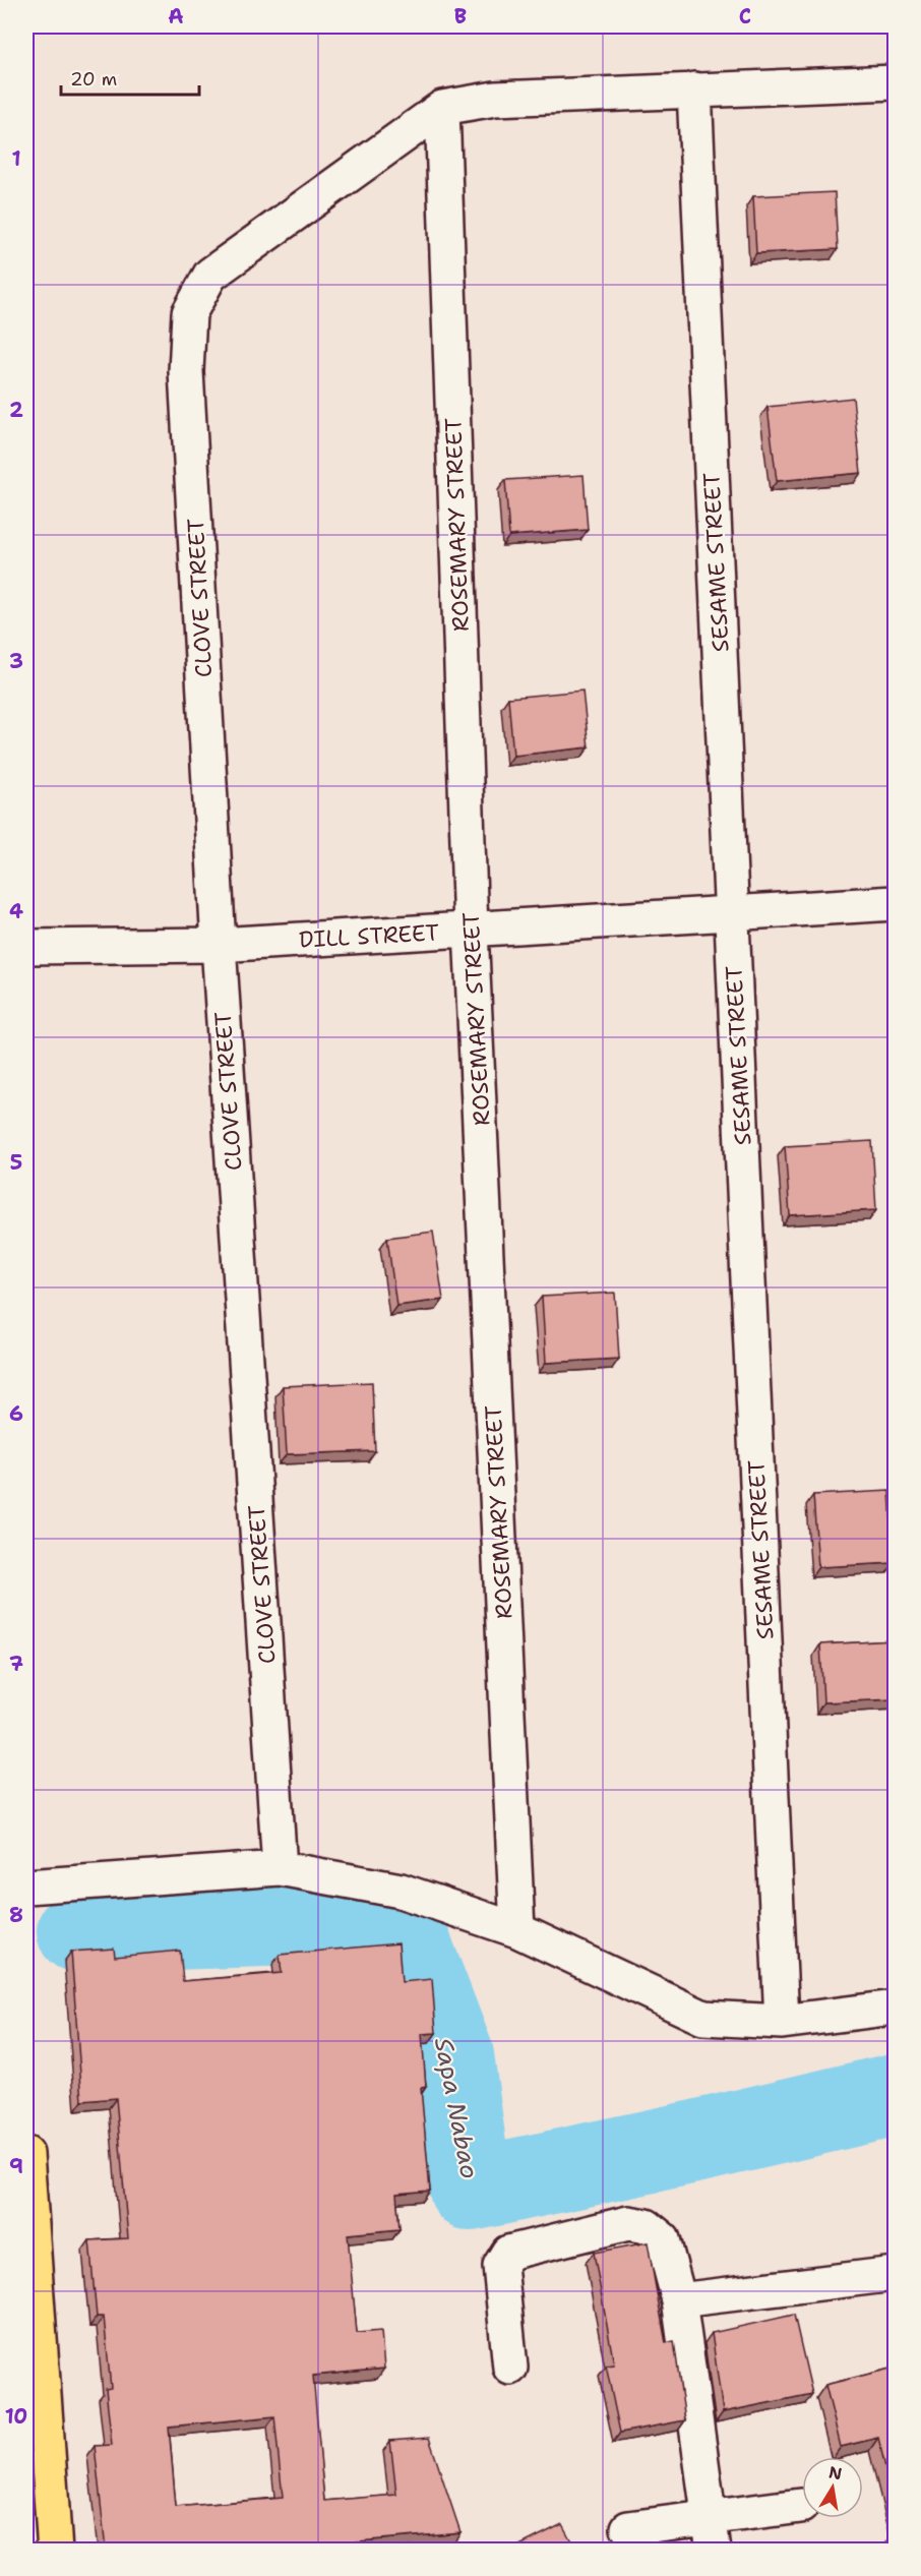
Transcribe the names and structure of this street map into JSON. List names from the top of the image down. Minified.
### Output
{"streets":{"street":["ROSEMARY STREET","SESAME STREET","CLOVE STREET","DILL STREET"]},"crossings":[["ROSEMARY STREET","CLOVE STREET"],["ROSEMARY STREET","DILL STREET"],["SESAME STREET","DILL STREET"],["CLOVE STREET","DILL STREET"]],"water":["Sapa Nabao"],"scale_bar":"20 m","north":"top","grid":{"columns":["A","B","C"],"rows":["1","2","3","4","5","6","7","8","9","10"]}}
